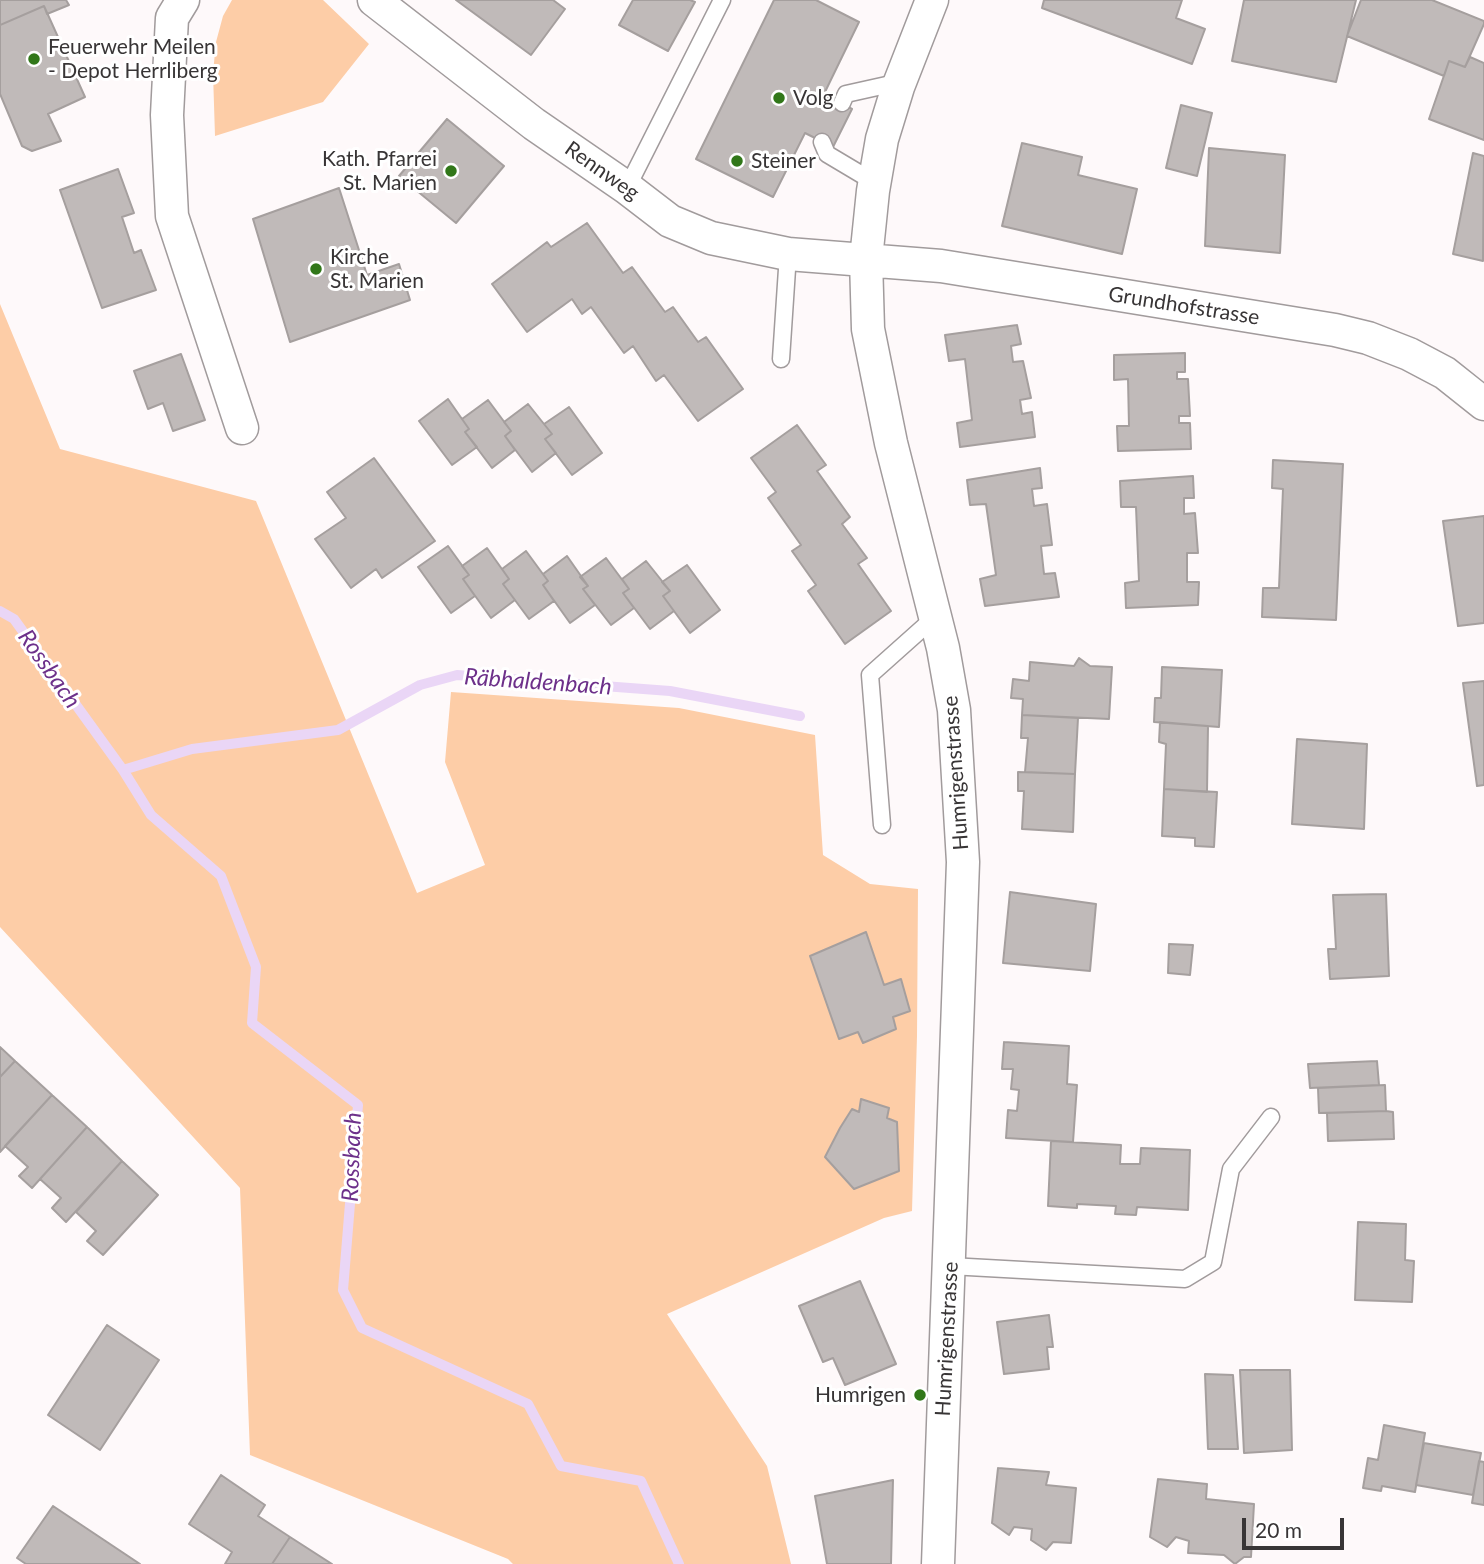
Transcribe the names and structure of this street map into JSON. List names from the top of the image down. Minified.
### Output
{"streets":{"street":["Rennweg","Grundhofstrasse","Humrigenstrasse"]},"crossings":[["Rennweg","Grundhofstrasse"],["Rennweg","Humrigenstrasse"],["Grundhofstrasse","Humrigenstrasse"]],"water":["Rossbach","Räbhaldenbach"],"places":["Feuerwehr Meilen - Depot Herrliberg","Volg","Steiner","Kath. Pfarrei St. Marien","Kirche St. Marien","Humrigen"],"scale_bar":"20 m"}
